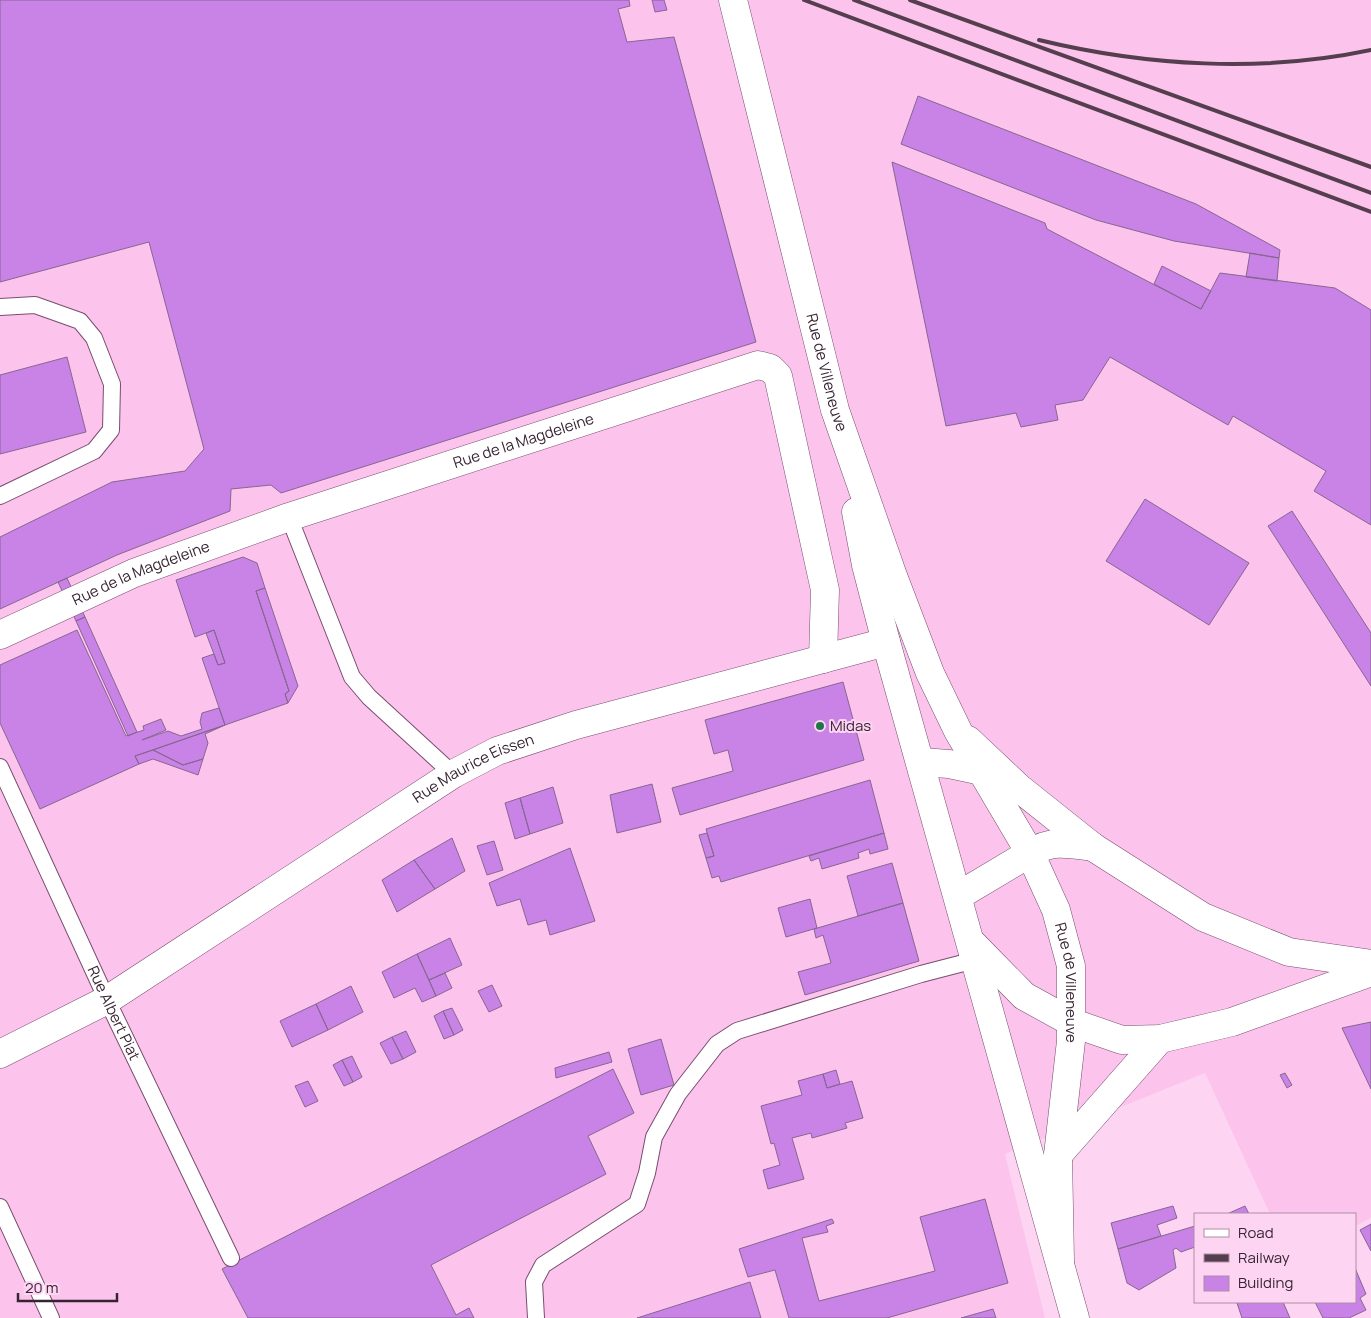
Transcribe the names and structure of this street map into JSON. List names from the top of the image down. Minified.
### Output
{"streets":{"street":["Rue de Villeneuve","Rue de la Magdeleine","Rue Maurice Eissen"],"lane":["Rue Albert Piat"]},"crossings":[["Rue de la Magdeleine","Rue Maurice Eissen"],["Rue Maurice Eissen","Rue Albert Piat"]],"places":["Midas"],"legend":["Road","Railway","Building"],"scale_bar":"20 m"}
